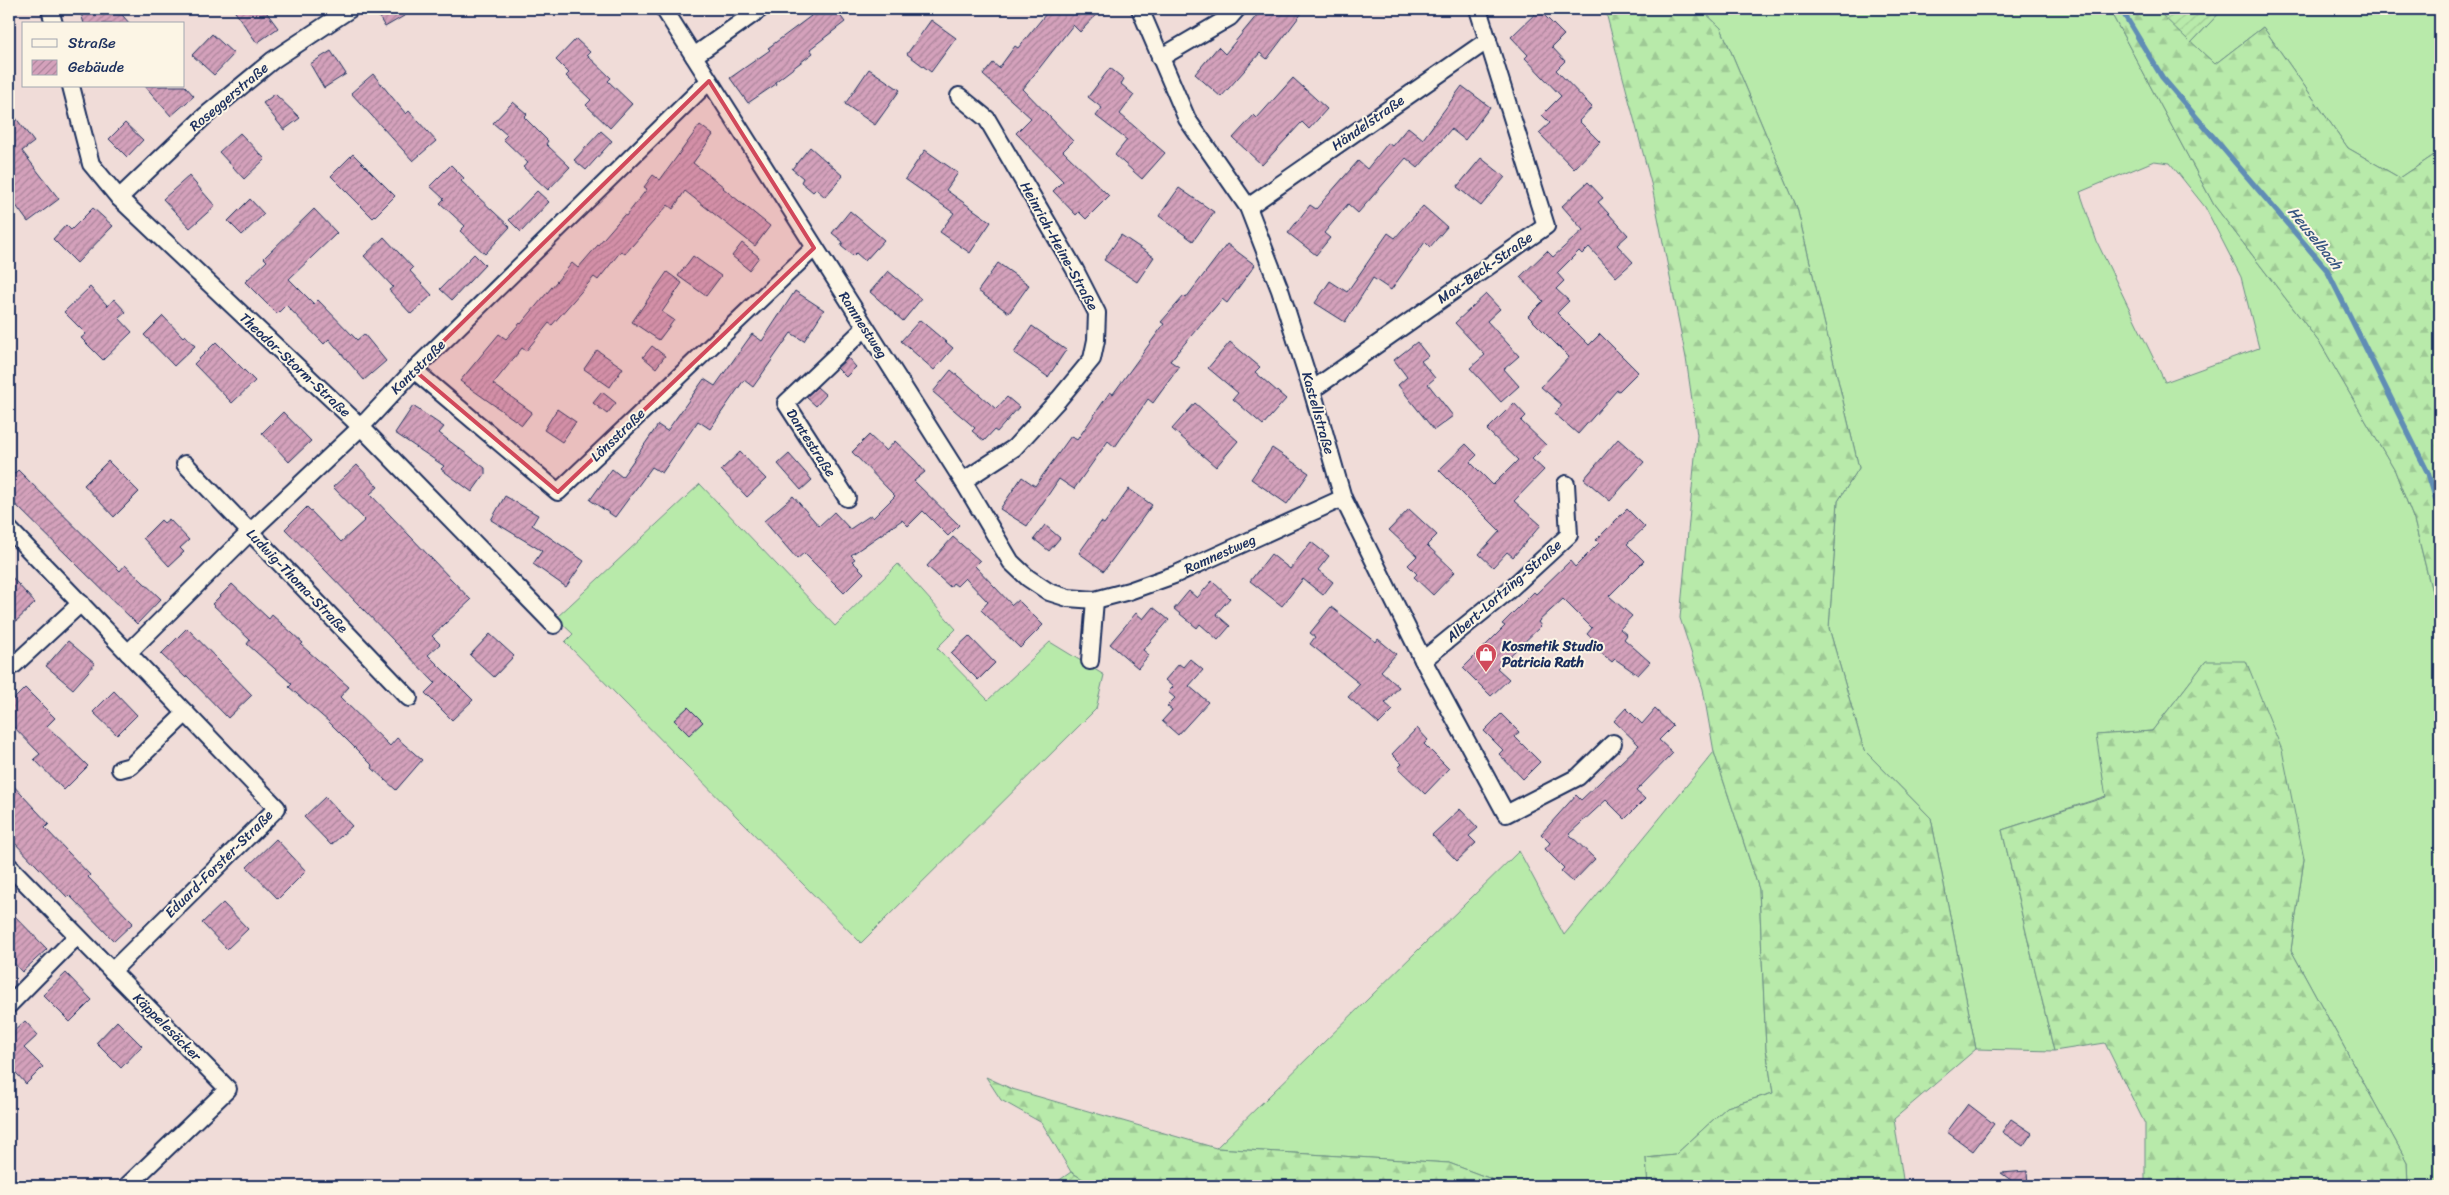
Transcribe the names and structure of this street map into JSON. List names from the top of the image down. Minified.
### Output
{"streets":{"street":["Roseggerstraße","Händelstraße","Heinrich-Heine-Straße","Max-Beck-Straße","Ramnestweg","Theodor-Storm-Straße","Kantstraße","Kastellstraße","Lönsstraße","Dantestraße","Ludwig-Thoma-Straße","Albert-Lortzing-Straße","Eduard-Forster-Straße","Käppelesäcker"]},"crossings":[["Roseggerstraße","Theodor-Storm-Straße"],["Händelstraße","Max-Beck-Straße"],["Händelstraße","Kastellstraße"],["Heinrich-Heine-Straße","Ramnestweg"],["Max-Beck-Straße","Kastellstraße"],["Ramnestweg","Kantstraße"],["Ramnestweg","Kastellstraße"],["Ramnestweg","Lönsstraße"],["Ramnestweg","Dantestraße"],["Theodor-Storm-Straße","Kantstraße"],["Kantstraße","Lönsstraße"],["Kantstraße","Ludwig-Thoma-Straße"],["Kantstraße","Eduard-Forster-Straße"],["Kastellstraße","Albert-Lortzing-Straße"],["Eduard-Forster-Straße","Käppelesäcker"]],"water":["Heuselbach"],"places":{"shop":["Kosmetik Studio Patricia Rath"]},"legend":["Straße","Gebäude"]}
